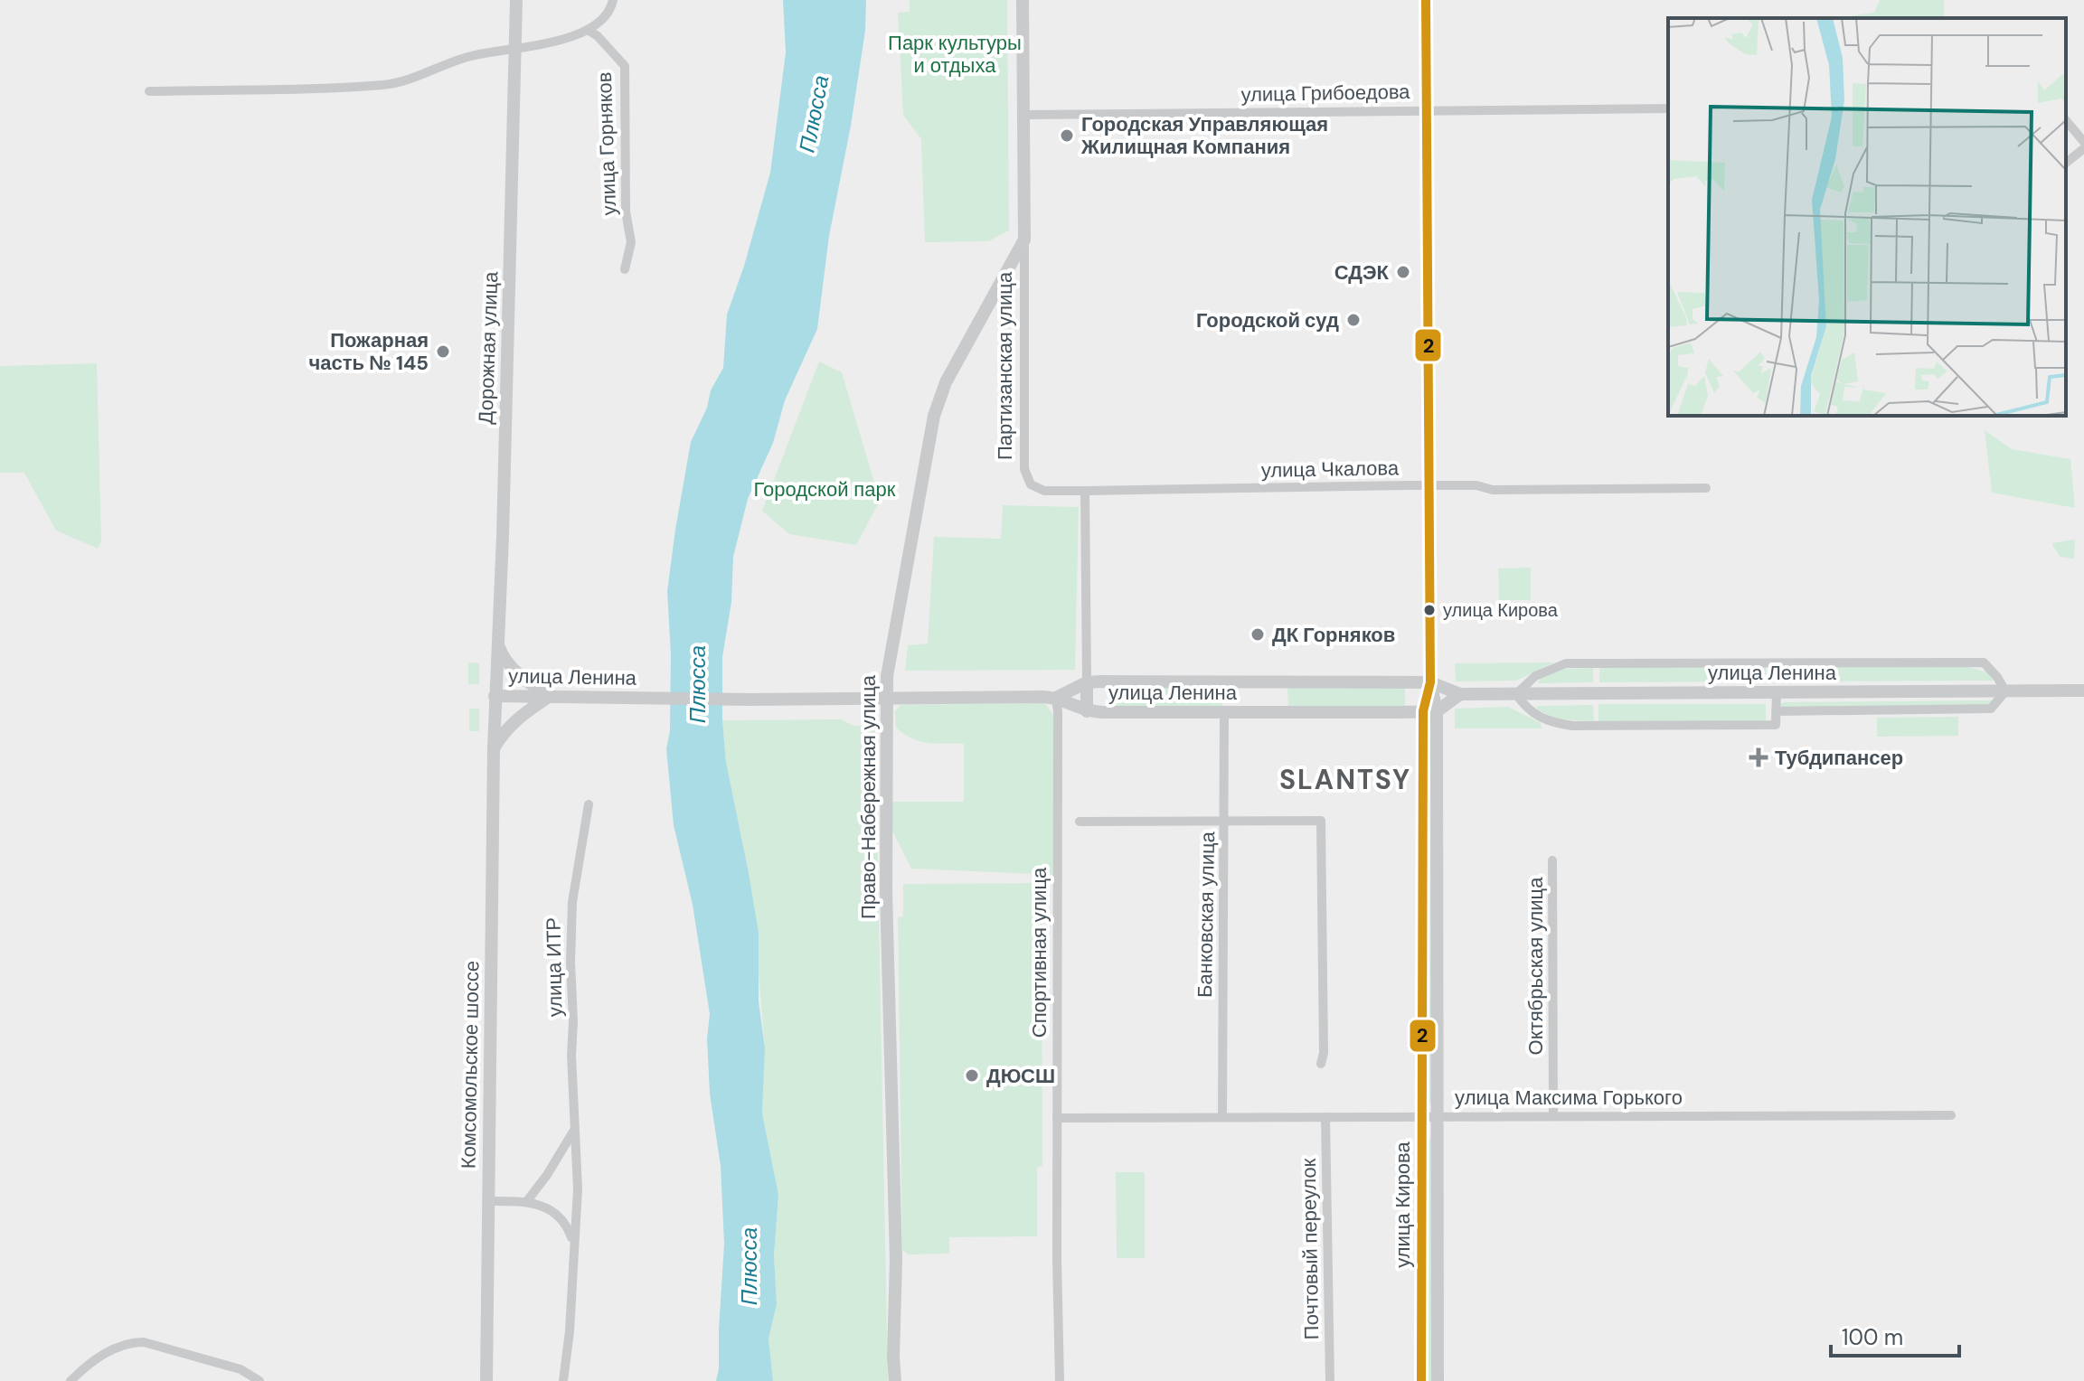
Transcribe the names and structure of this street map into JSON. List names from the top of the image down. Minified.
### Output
{"streets":{"street":["улица Грибоедова","улица Горняков","Дорожная улица","Партизанская улица","улица Чкалова","улица Ленина","Право-Набережная улица","Банковская улица","Спортивная улица","Октябрьская улица","улица ИТР","Комсомольское шоссе","улица Максима Горького","улица Кирова","Почтовый переулок"]},"crossings":[["улица Грибоедова","Партизанская улица"],["улица Грибоедова","улица Кирова"],["Дорожная улица","улица Ленина"],["Дорожная улица","Комсомольское шоссе"],["Партизанская улица","улица Чкалова"],["Партизанская улица","Право-Набережная улица"],["улица Чкалова","улица Кирова"],["улица Ленина","Право-Набережная улица"],["улица Ленина","Банковская улица"],["улица Ленина","Спортивная улица"],["улица Ленина","Комсомольское шоссе"],["улица Ленина","улица Кирова"],["Банковская улица","улица Максима Горького"],["Спортивная улица","улица Максима Горького"],["Октябрьская улица","улица Максима Горького"],["улица Максима Горького","улица Кирова"],["улица Максима Горького","Почтовый переулок"]],"districts":["SLANTSY"],"water":["Плюсса"],"parks":["Парк культуры и отдыха","Городской парк"],"places":{"other":["Городская Управляющая Жилищная Компания","СДЭК","Городской суд","Пожарная часть № 145","улица Кирова","ДК Горняков","ДЮСШ"],"health":["Тубдипансер"]},"lines":["transit line 2"],"scale_bar":"100 m"}
